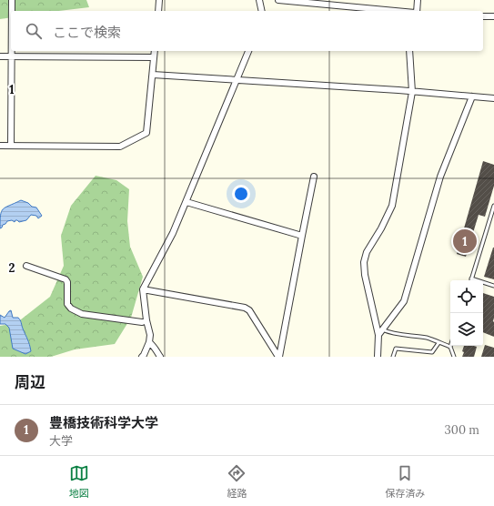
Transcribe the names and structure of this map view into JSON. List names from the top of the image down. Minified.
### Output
{"page":{"search":"ここで検索","pins":"1","heading":"周辺","list":[{"mark":"1","name":"豊橋技術科学大学","note":"大学","value":"300 m"}],"nav":["地図","経路","保存済み"]},"grid":{"rows":["1","2"]}}
